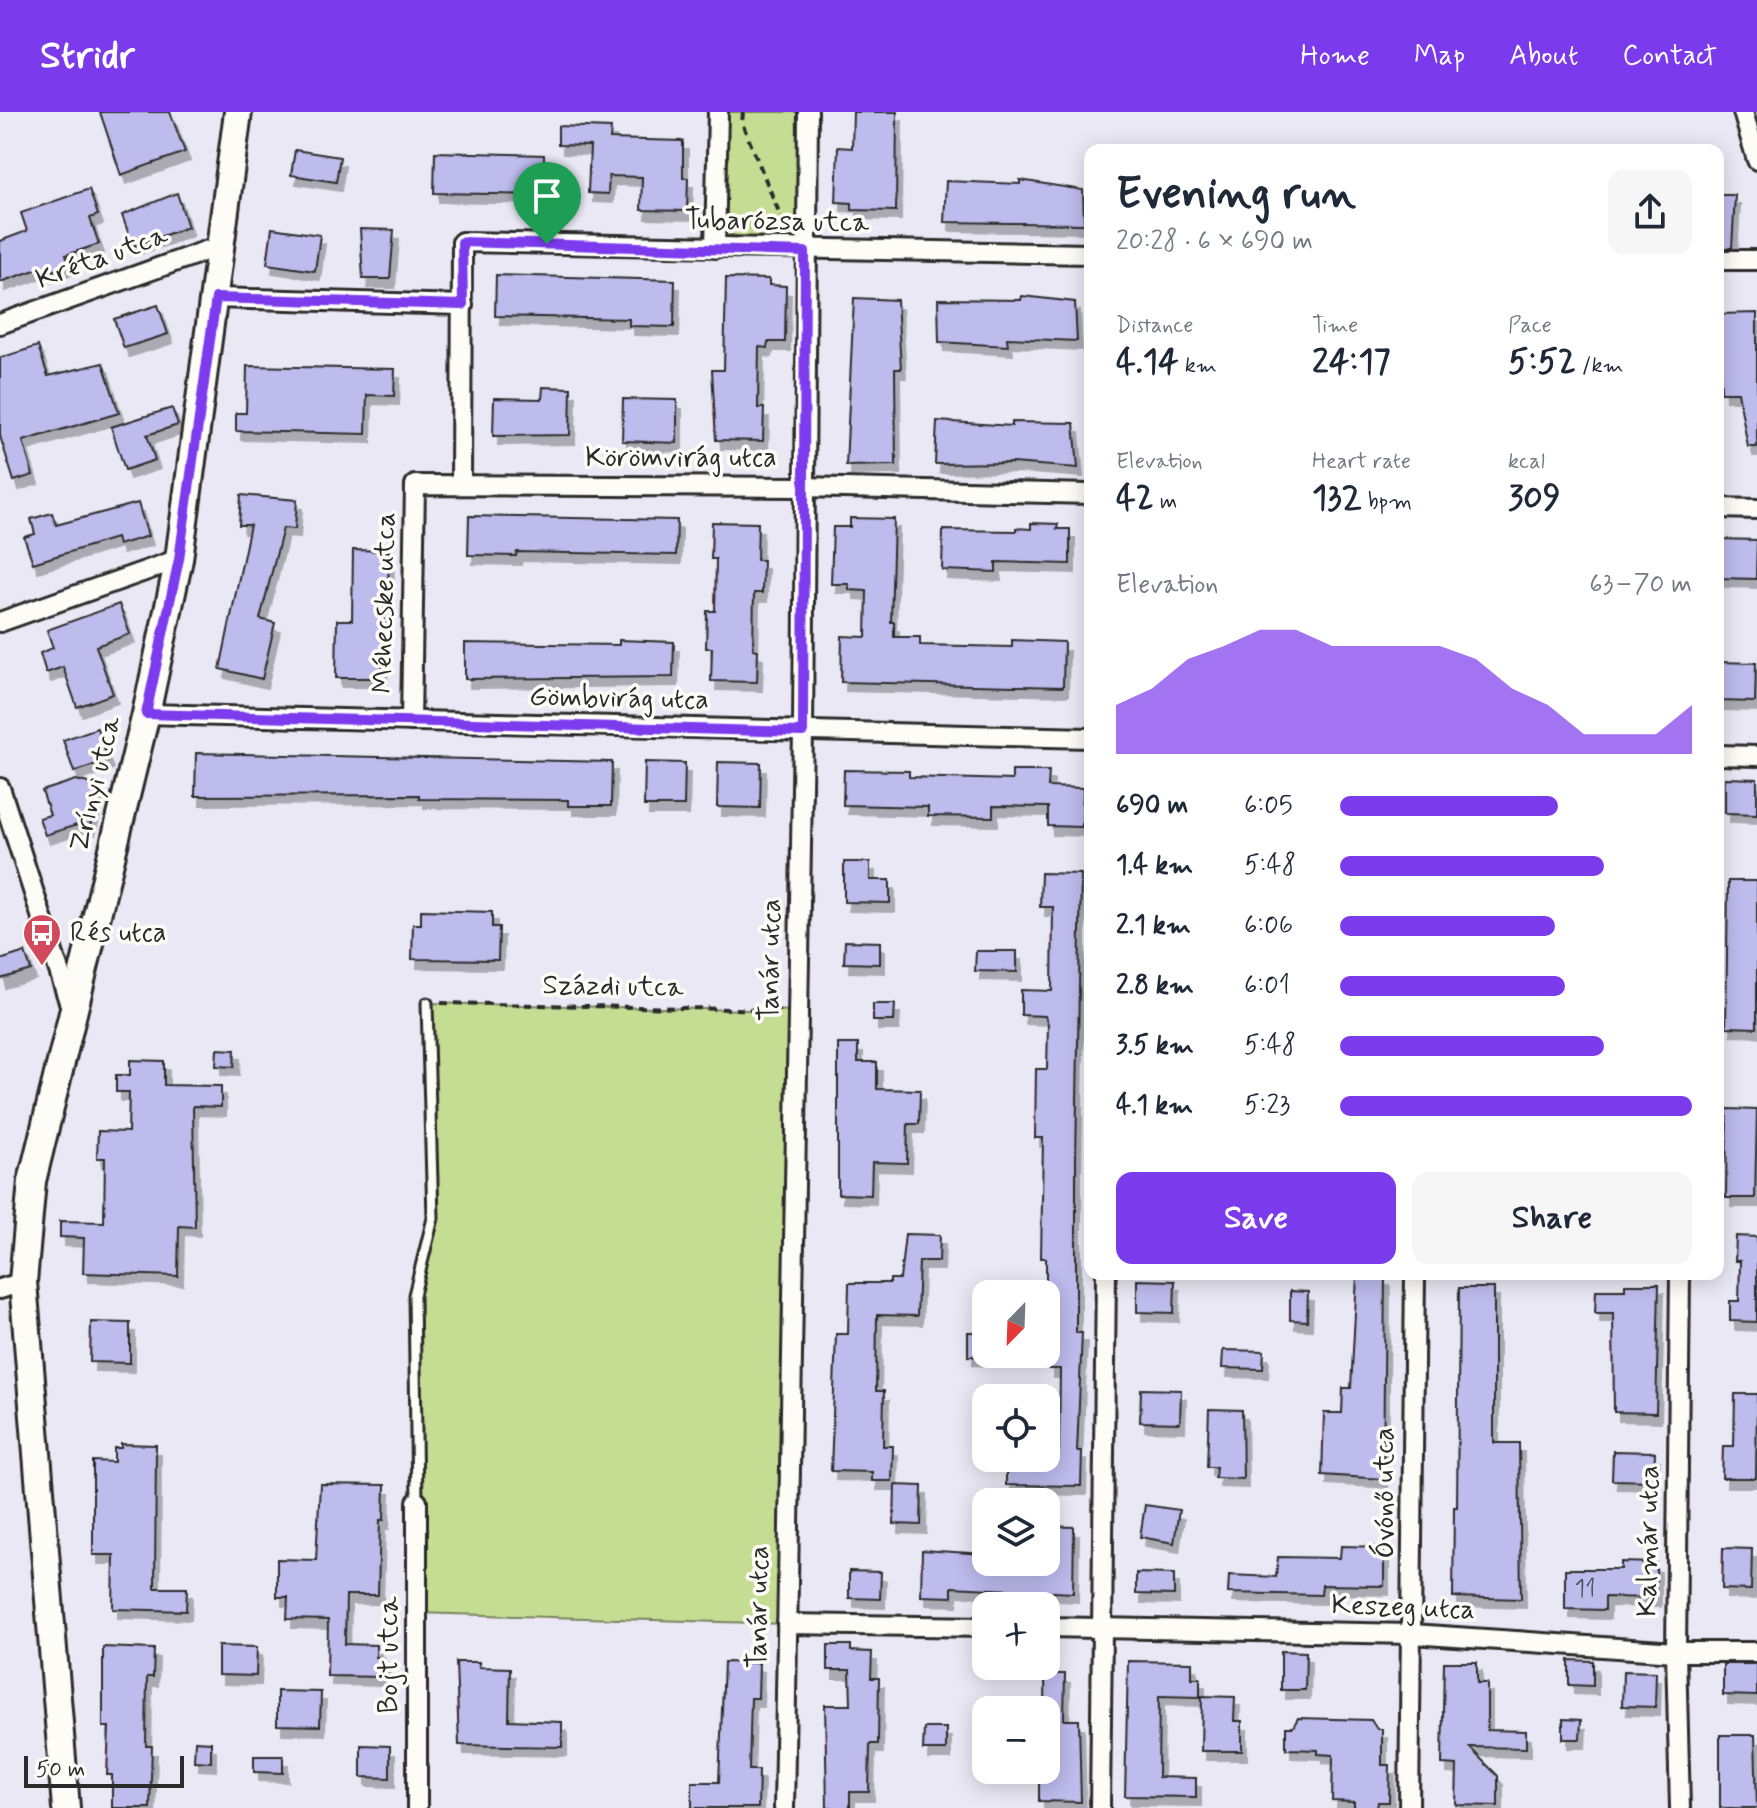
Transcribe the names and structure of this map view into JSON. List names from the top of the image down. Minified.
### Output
{"streets":{"main road":["Zrínyi utca"],"street":["Tubarózsa utca","Kréta utca","Körömvirág utca","Méhecske utca","Gömbvirág utca","Tanár utca","Óvónő utca","Kalmár utca","Keszeg utca","Bojt utca"],"path":["Százdi utca"]},"crossings":[["Tubarózsa utca","Tanár utca"],["Kréta utca","Zrínyi utca"],["Körömvirág utca","Méhecske utca"],["Körömvirág utca","Tanár utca"],["Méhecske utca","Gömbvirág utca"],["Gömbvirág utca","Zrínyi utca"],["Gömbvirág utca","Tanár utca"],["Tanár utca","Százdi utca"],["Óvónő utca","Keszeg utca"],["Kalmár utca","Keszeg utca"]],"places":{"bus stop":["Rés utca"]},"house_numbers":["11"],"scale_bar":"50 m","north":"bottom left","page":{"header":"Stridr","nav":["Home","Map","About","Contact"],"heading":["Evening run","20:28 · 6 × 690 m"],"stats":[["Distance","4.14 km"],["Time","24:17"],["Pace","5:52 /km"],["Elevation","42 m"],["Heart rate","132 bpm"],["kcal","309"]],"chart":["Elevation","63–70 m"],"list":[{"name":"690 m","note":"6:05"},{"name":"1.4 km","note":"5:48"},{"name":"2.1 km","note":"6:06"},{"name":"2.8 km","note":"6:01"},{"name":"3.5 km","note":"5:48"},{"name":"4.1 km","note":"5:23"}],"buttons":["Save","Share"],"map_buttons":["+","−"],"scale":"50 m"}}
